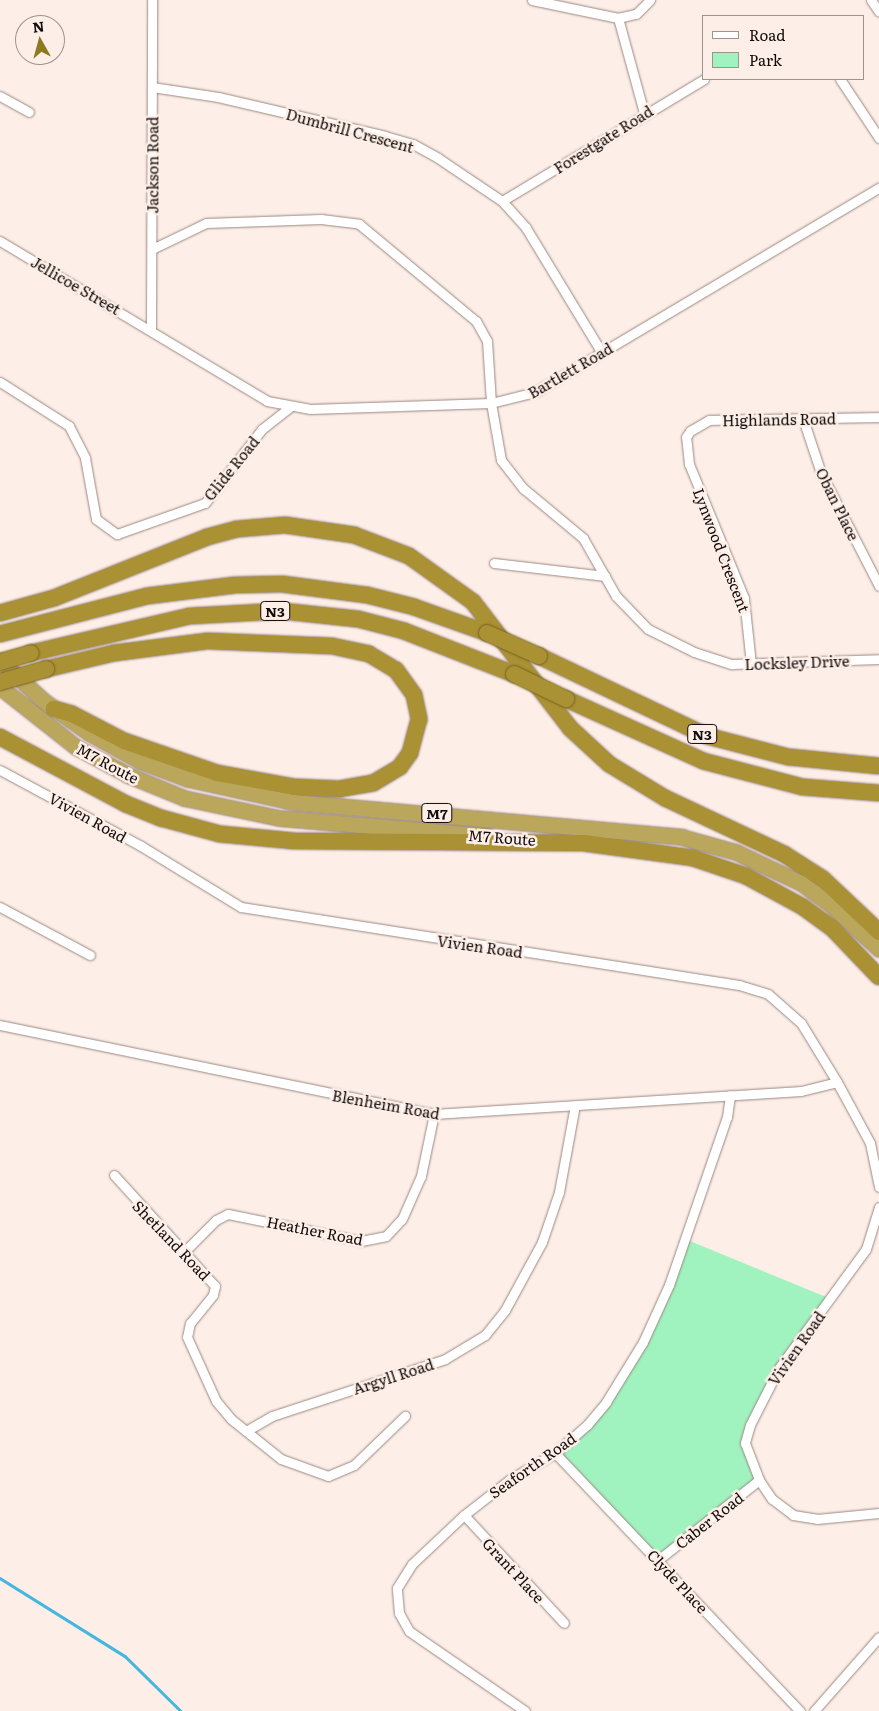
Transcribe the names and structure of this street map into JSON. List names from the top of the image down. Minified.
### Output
{"streets":{"highway":["N3","M7 Route","M7"],"street":["Dumbrill Crescent","Forestgate Road","Jackson Road","Jellicoe Street","Bartlett Road","Highlands Road","Glide Road","Oban Place","Lynwood Crescent","Locksley Drive","Vivien Road","Blenheim Road","Heather Road","Shetland Road","Argyll Road","Seaforth Road","Caber Road","Grant Place","Clyde Place"]},"crossings":[["Dumbrill Crescent","Forestgate Road"],["Dumbrill Crescent","Jackson Road"],["Dumbrill Crescent","Bartlett Road"],["Jackson Road","Jellicoe Street"],["Jackson Road","Bartlett Road"],["Jackson Road","Locksley Drive"],["Jellicoe Street","Bartlett Road"],["Bartlett Road","Glide Road"],["Bartlett Road","Locksley Drive"],["Highlands Road","Oban Place"],["Highlands Road","Lynwood Crescent"],["Lynwood Crescent","Locksley Drive"],["N3","M7 Route"],["Vivien Road","Blenheim Road"],["Vivien Road","Caber Road"],["Blenheim Road","Heather Road"],["Blenheim Road","Argyll Road"],["Blenheim Road","Seaforth Road"],["Heather Road","Shetland Road"],["Shetland Road","Argyll Road"],["Seaforth Road","Grant Place"],["Seaforth Road","Clyde Place"],["Caber Road","Clyde Place"]],"legend":["Road","Park"],"north":"top"}
